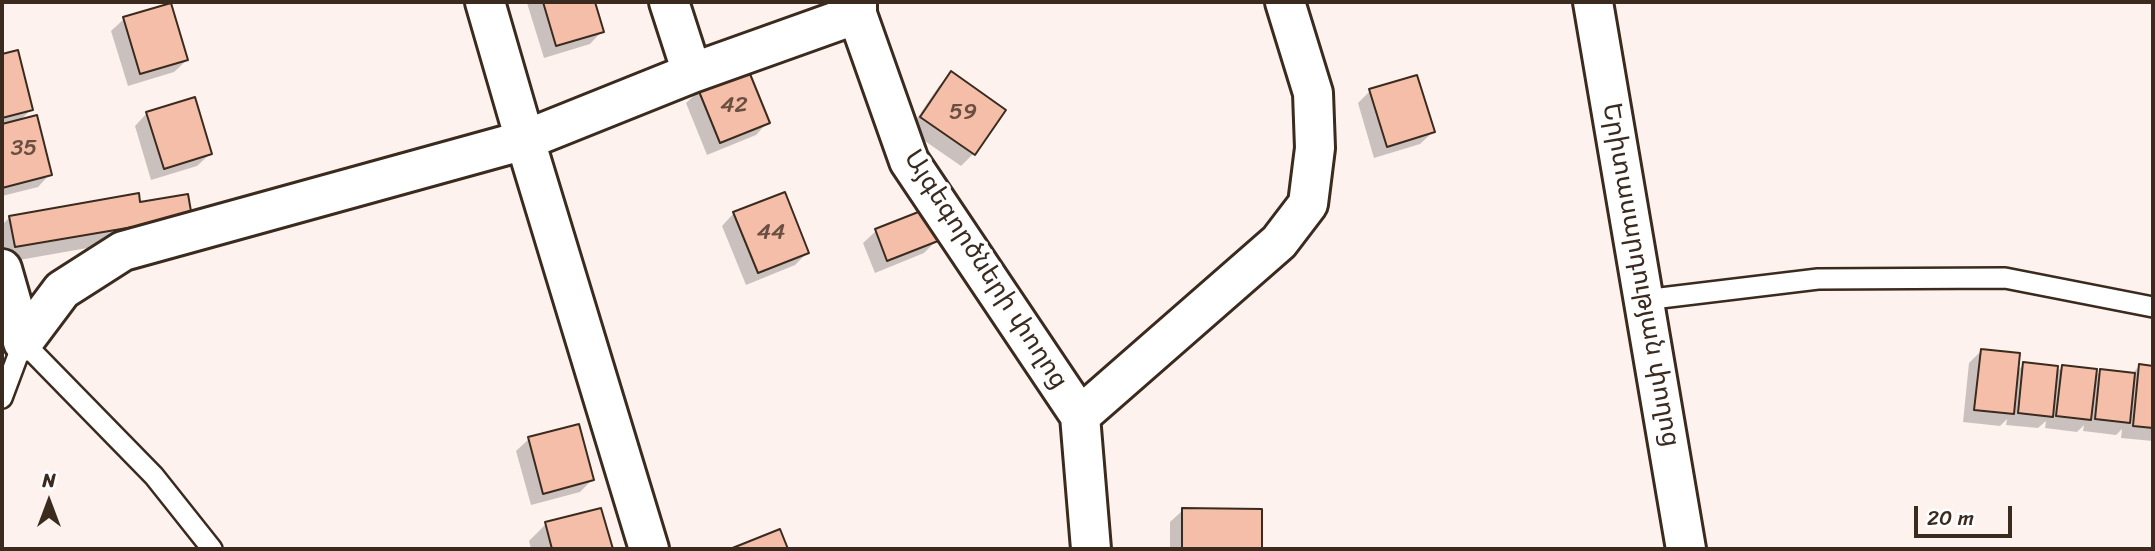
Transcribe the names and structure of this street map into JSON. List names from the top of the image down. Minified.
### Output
{"streets":{"street":["Այգեգործների փողոց","Երիտասարդության փողոց"]},"house_numbers":["42","59","35","44"],"scale_bar":"20 m","north":"top"}
